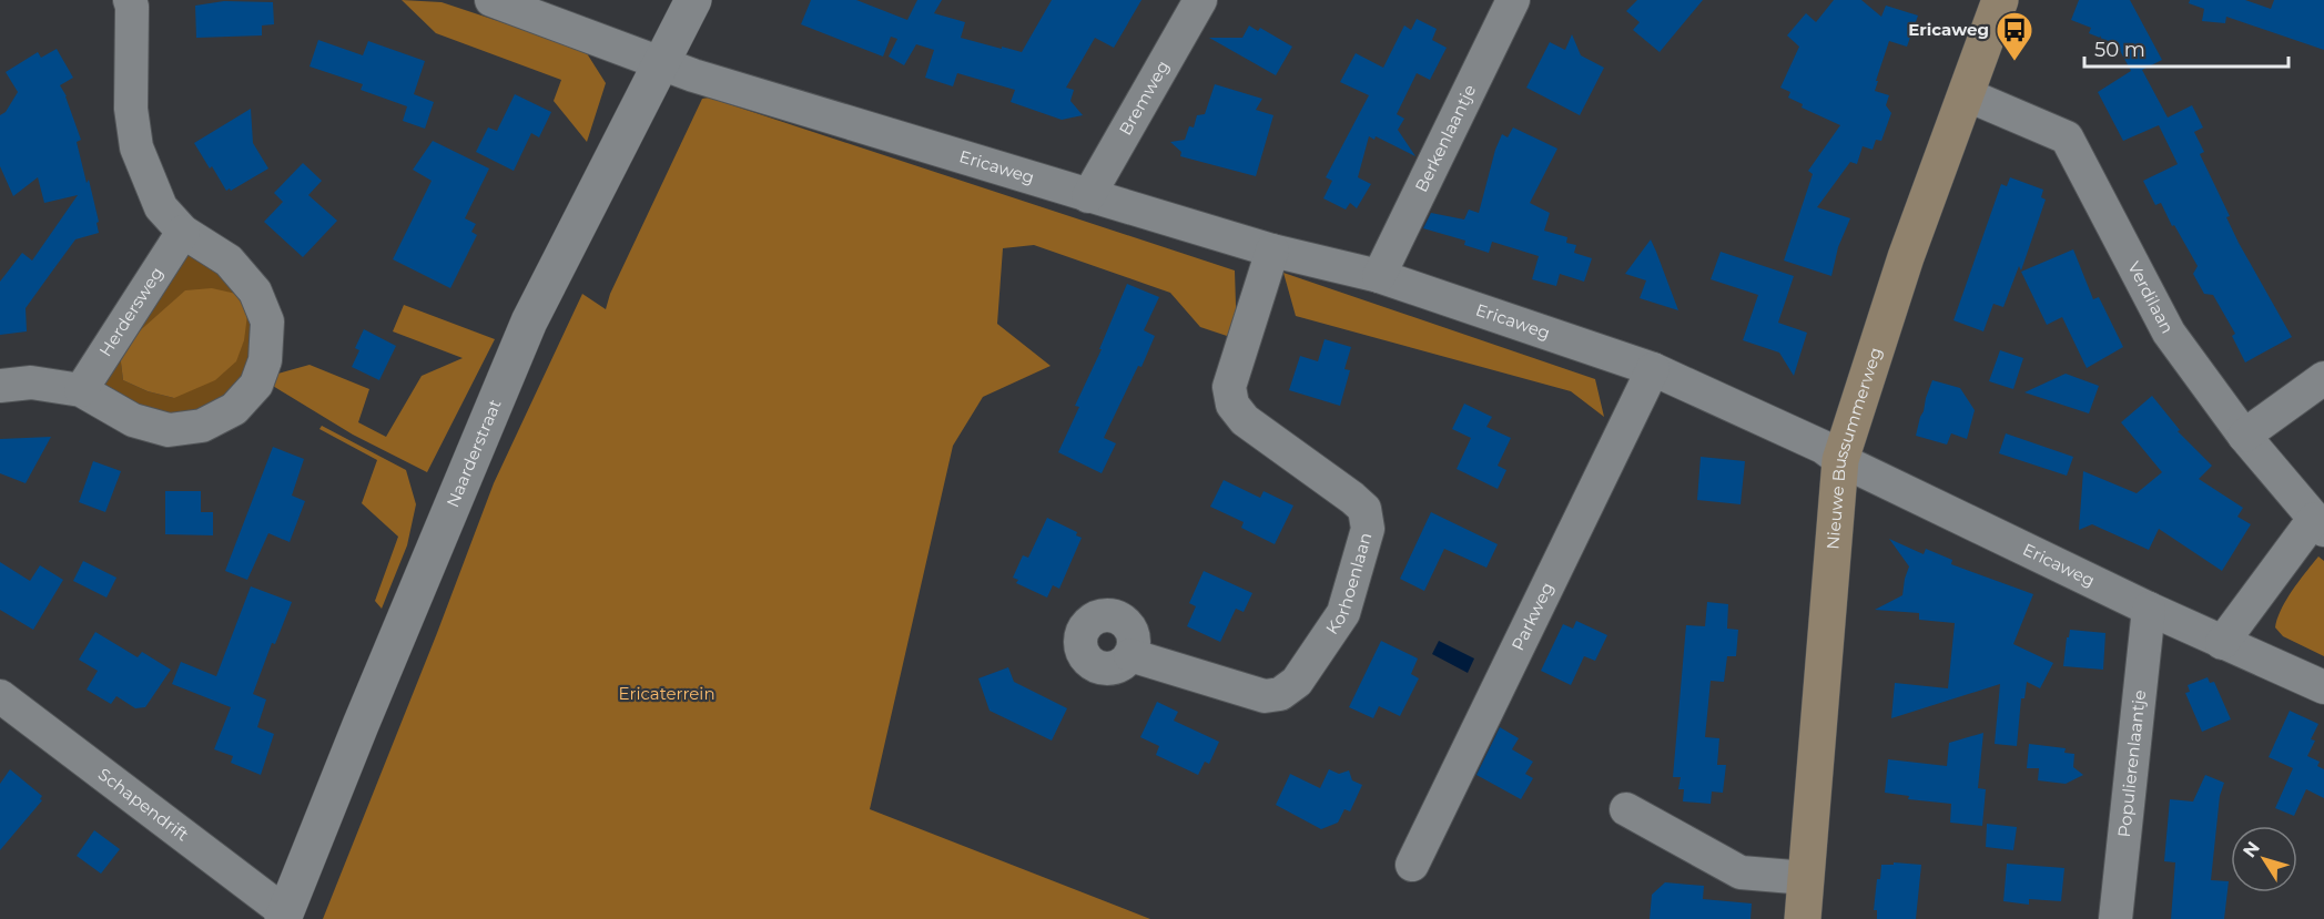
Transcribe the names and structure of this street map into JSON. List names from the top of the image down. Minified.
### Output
{"streets":{"main road":["Nieuwe Bussummerweg"],"street":["Bremweg","Berkenlaantje","Ericaweg","Verdilaan","Herdersweg","Naarderstraat","Korhoenlaan","Parkweg","Populierenlaantje","Schapendrift"]},"crossings":[["Bremweg","Ericaweg"],["Berkenlaantje","Ericaweg"],["Ericaweg","Nieuwe Bussummerweg"],["Ericaweg","Naarderstraat"],["Ericaweg","Korhoenlaan"],["Ericaweg","Parkweg"],["Ericaweg","Populierenlaantje"],["Verdilaan","Nieuwe Bussummerweg"],["Naarderstraat","Schapendrift"]],"parks":["Ericaterrein"],"places":{"bus stop":["Ericaweg"]},"scale_bar":"50 m","north":"top left"}
